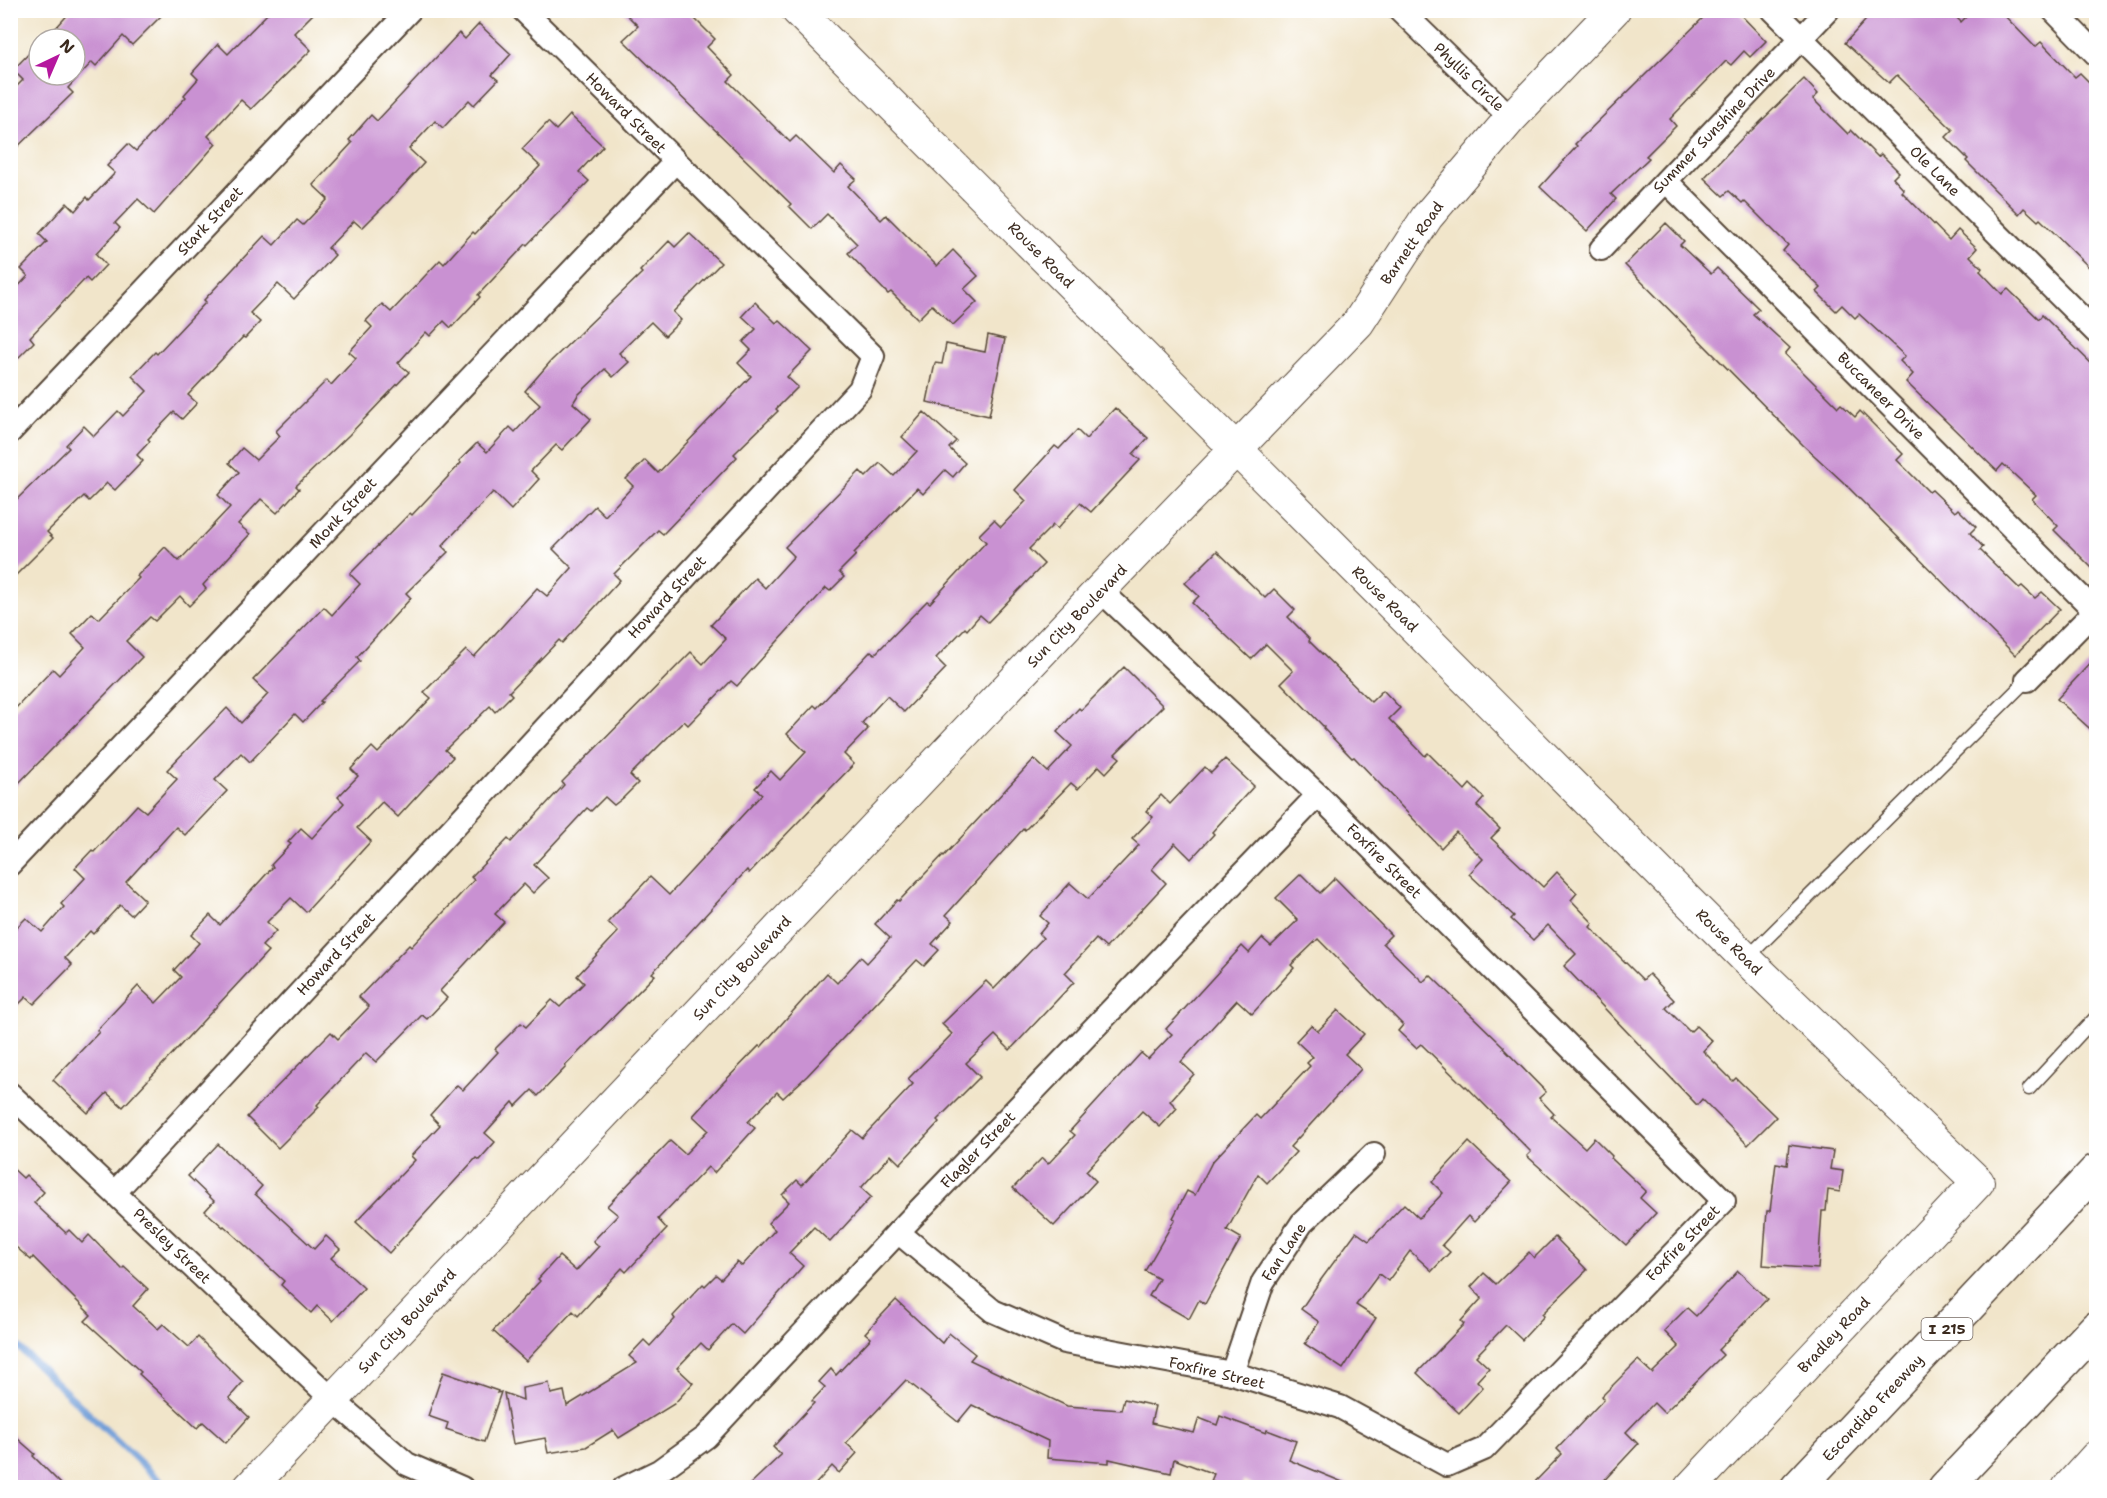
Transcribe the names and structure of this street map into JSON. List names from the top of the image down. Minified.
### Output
{"streets":{"highway":["I 215","Escondido Freeway"],"street":["Phyllis Circle","Howard Street","Summer Sunshine Drive","Ole Lane","Stark Street","Barnett Road","Rouse Road","Buccaneer Drive","Monk Street","Sun City Boulevard","Foxfire Street","Flagler Street","Presley Street","Fan Lane","Bradley Road"]},"crossings":[["Phyllis Circle","Barnett Road"],["Howard Street","Monk Street"],["Howard Street","Presley Street"],["Summer Sunshine Drive","Ole Lane"],["Summer Sunshine Drive","Buccaneer Drive"],["Barnett Road","Rouse Road"],["Barnett Road","Sun City Boulevard"],["Rouse Road","Sun City Boulevard"],["Rouse Road","Bradley Road"],["Sun City Boulevard","Foxfire Street"],["Sun City Boulevard","Presley Street"],["Foxfire Street","Flagler Street"],["Foxfire Street","Fan Lane"]],"north":"top right"}
